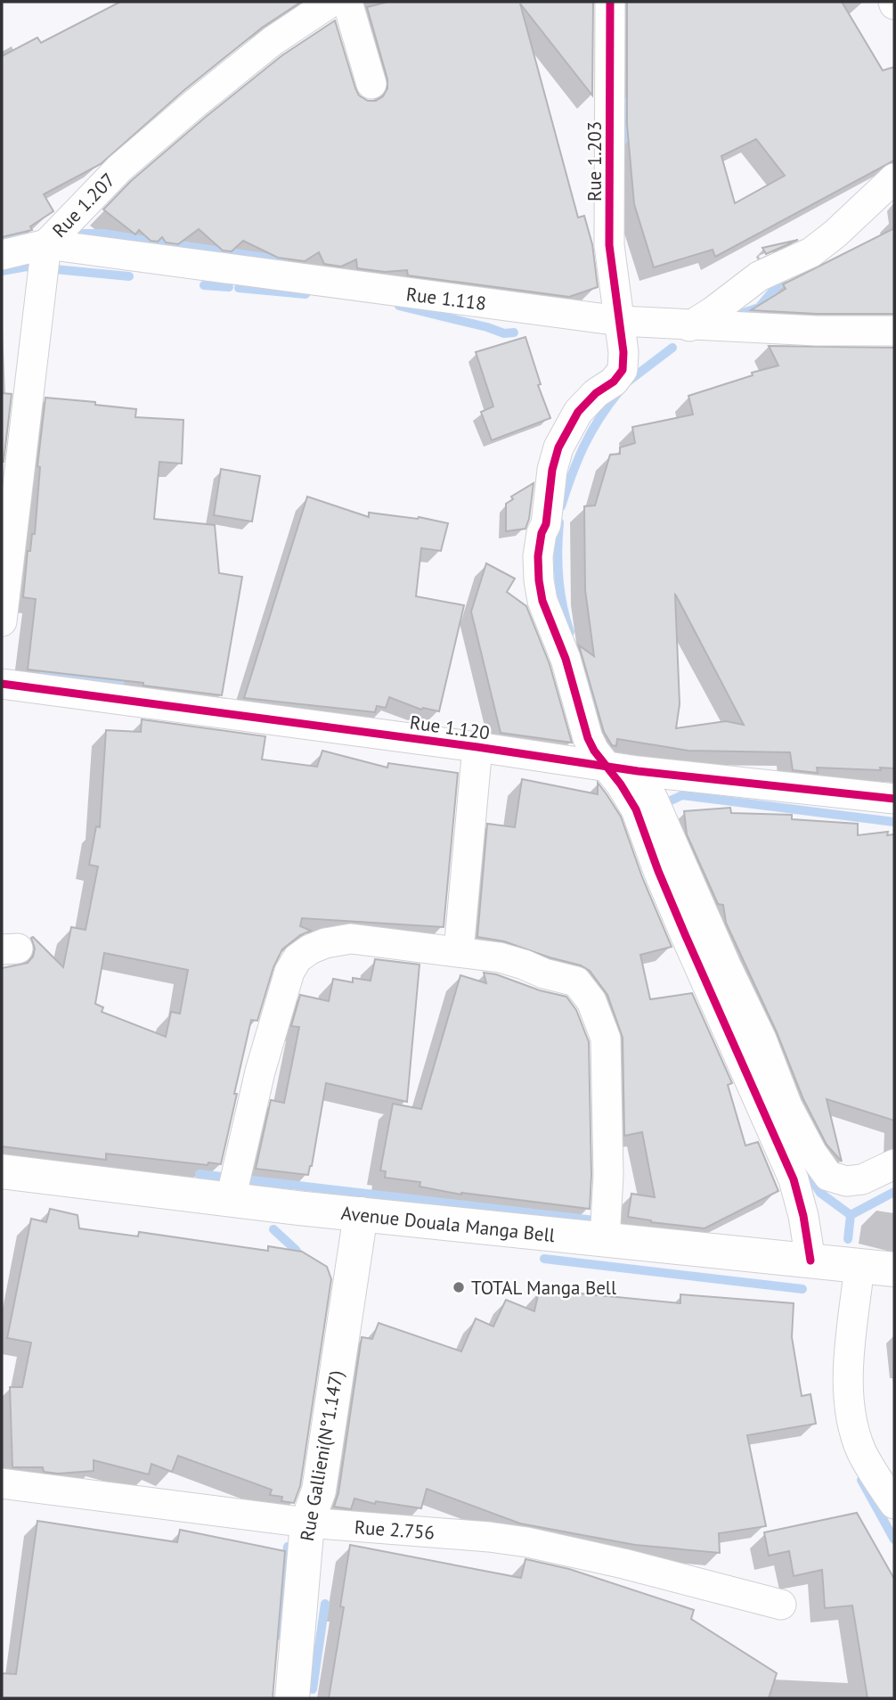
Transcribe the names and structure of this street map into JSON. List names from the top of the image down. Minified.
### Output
{"streets":{"street":["Rue 1.203","Rue 1.207","Rue 1.118","Rue 1.120","Avenue Douala Manga Bell","Rue Gallieni(N°1.147)","Rue 2.756"]},"crossings":[["Rue 1.203","Rue 1.118"],["Rue 1.203","Rue 1.120"],["Rue 1.203","Avenue Douala Manga Bell"],["Rue 1.207","Rue 1.118"],["Avenue Douala Manga Bell","Rue Gallieni(N°1.147)"],["Rue Gallieni(N°1.147)","Rue 2.756"]],"places":["TOTAL Manga Bell"]}
